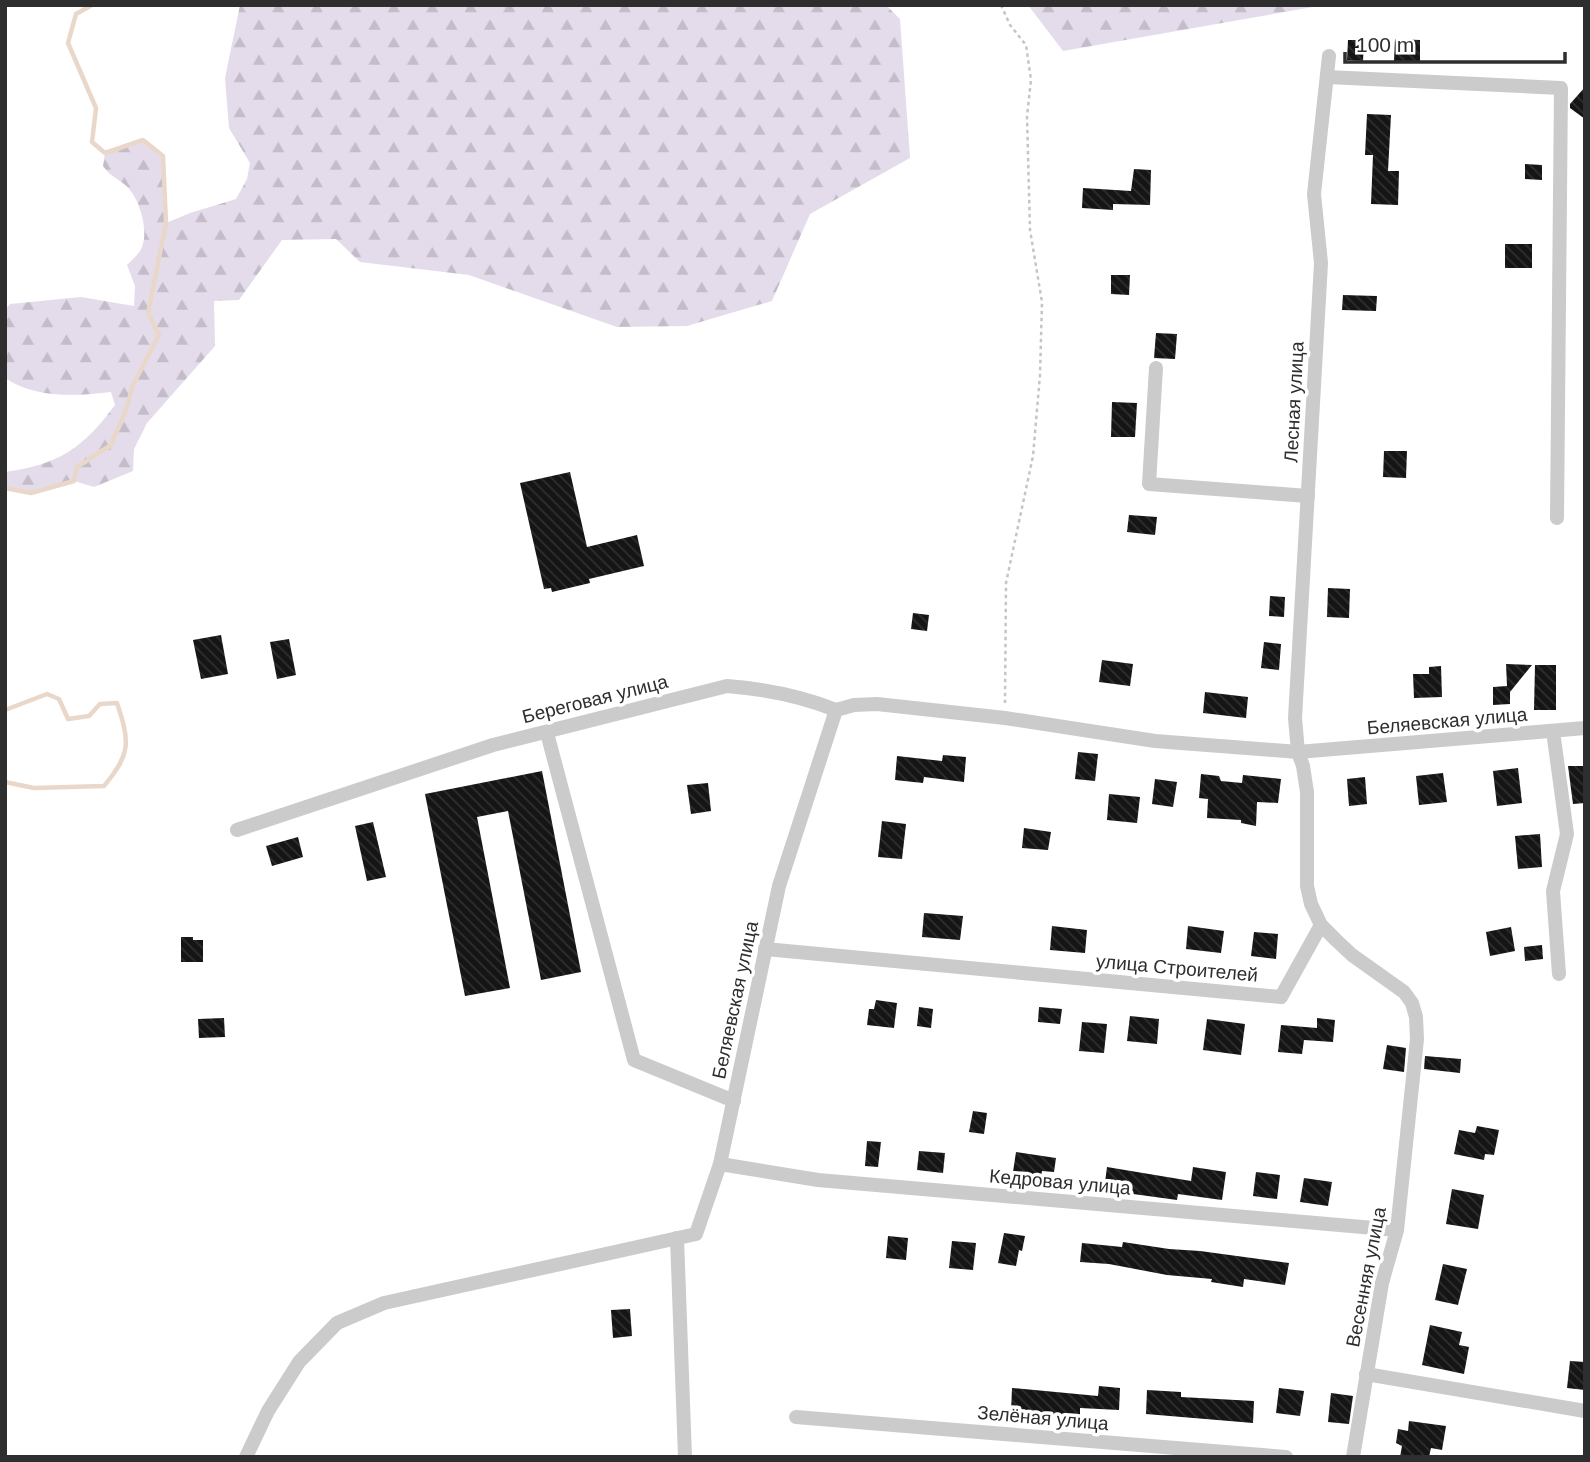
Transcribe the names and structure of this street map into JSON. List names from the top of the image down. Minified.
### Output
{"streets":{"street":["Лесная улица","Береговая улица","Беляевская улица","улица Строителей","Кедровая улица","Весенняя улица","Зелёная улица"]},"crossings":[["Лесная улица","Беляевская улица"],["Лесная улица","улица Строителей"],["Лесная улица","Весенняя улица"],["Береговая улица","Беляевская улица"],["Беляевская улица","улица Строителей"],["Беляевская улица","Кедровая улица"],["улица Строителей","Весенняя улица"],["Кедровая улица","Весенняя улица"]],"scale_bar":"100 m"}
